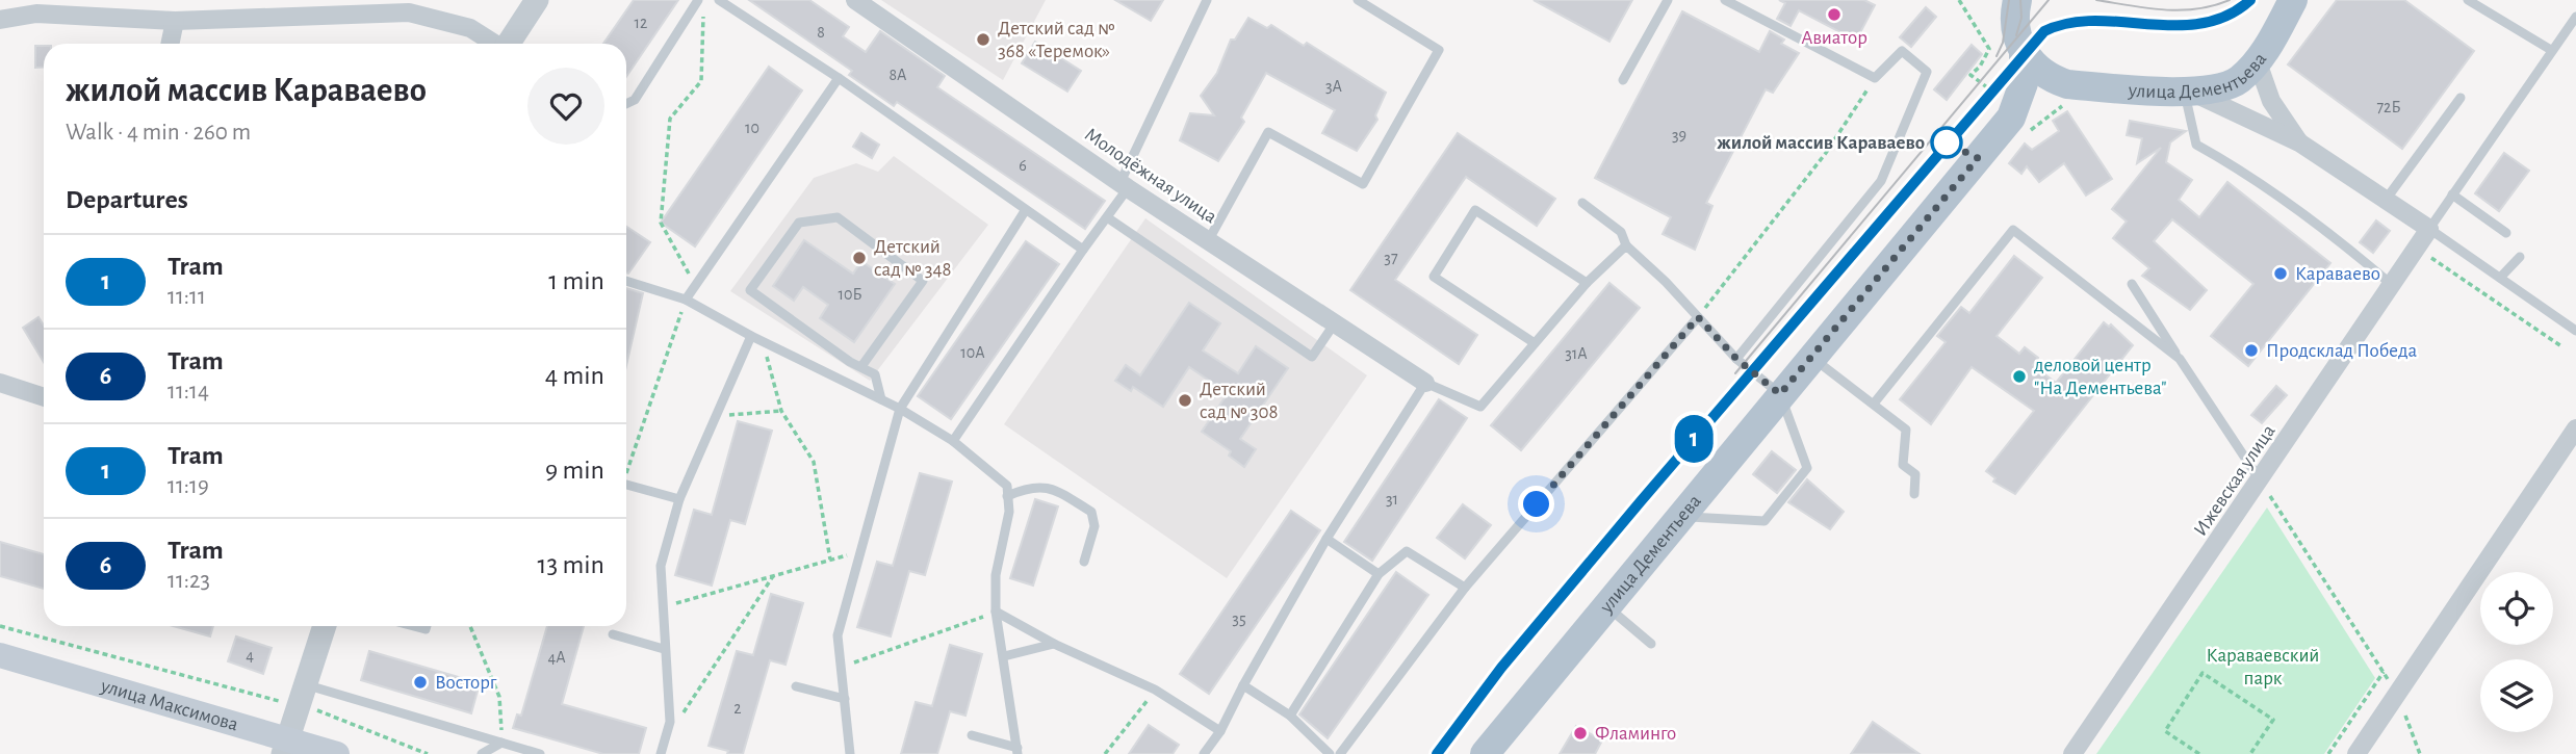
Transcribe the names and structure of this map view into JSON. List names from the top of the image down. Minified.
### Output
{"streets":{"main road":["улица Дементьева","улица Максимова"],"street":["Молодёжная улица","Ижевская улица"]},"parks":["Караваевский парк"],"places":["Авиатор","Детский сад № 368 «Теремок»","жилой массив Караваево","Детский сад № 348","Караваево","Продсклад Победа","деловой центр \"На Дементьева\"","Детский сад № 308","Восторг","Фламинго"],"lines":["tram line 1"],"house_numbers":["12","8","8А","3А","72Б","10","39","6","37","10Б","10А","31А","31","35","4","4А","2"],"page":{"on_map":"1","heading":[["жилой массив Караваево","Walk · 4 min · 260 m"],"Departures"],"list":[{"mark":"1","name":"Tram","note":"11:11","value":"1 min"},{"mark":"6","name":"Tram","note":"11:14","value":"4 min"},{"mark":"1","name":"Tram","note":"11:19","value":"9 min"},{"mark":"6","name":"Tram","note":"11:23","value":"13 min"}]}}
